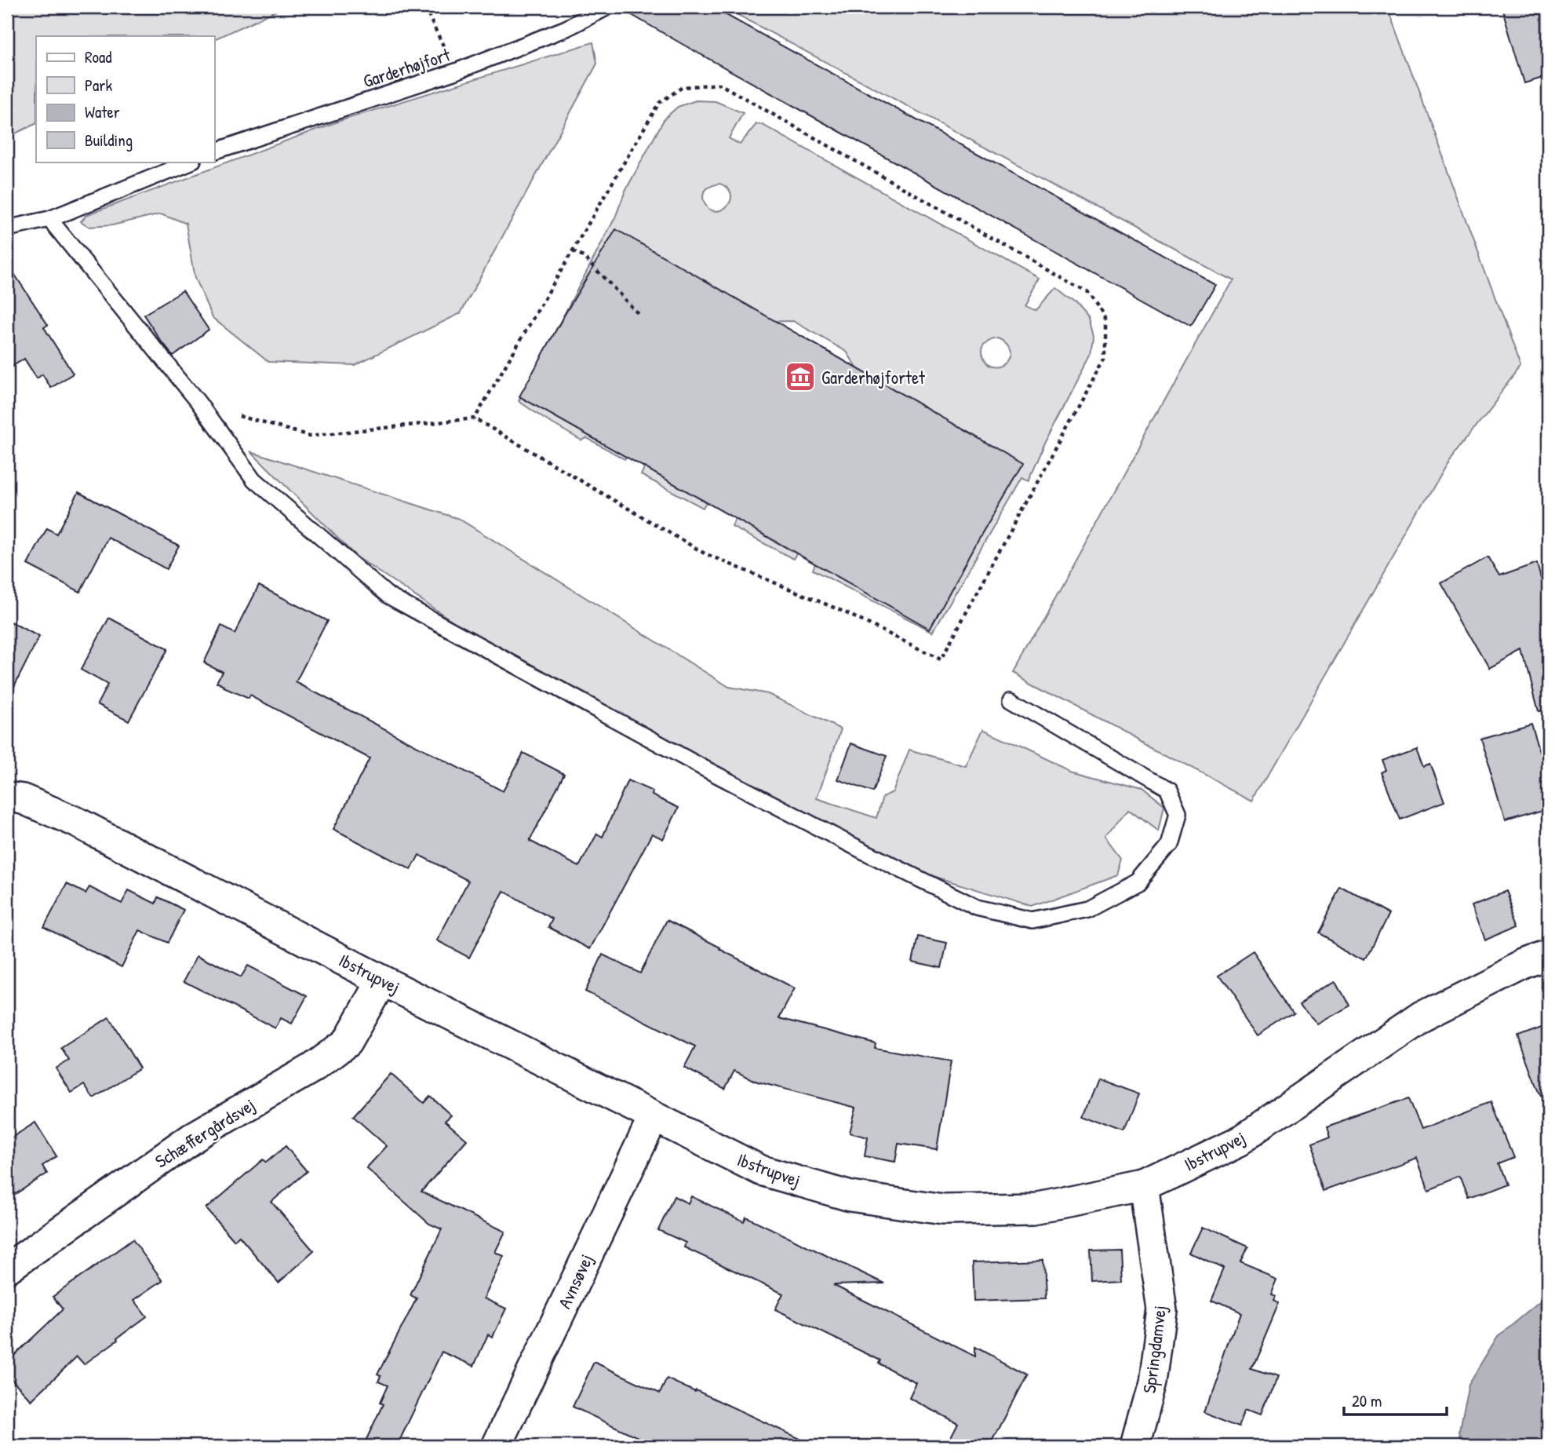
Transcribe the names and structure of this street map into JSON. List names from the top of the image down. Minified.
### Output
{"streets":{"street":["Ibstrupvej","Schæffergårdsvej","Avnsøvej","Springdamvej"],"lane":["Garderhøjfort"]},"crossings":[["Ibstrupvej","Schæffergårdsvej"],["Ibstrupvej","Avnsøvej"],["Ibstrupvej","Springdamvej"]],"places":{"museum":["Garderhøjfortet"]},"legend":["Road","Park","Water","Building"],"scale_bar":"20 m"}
